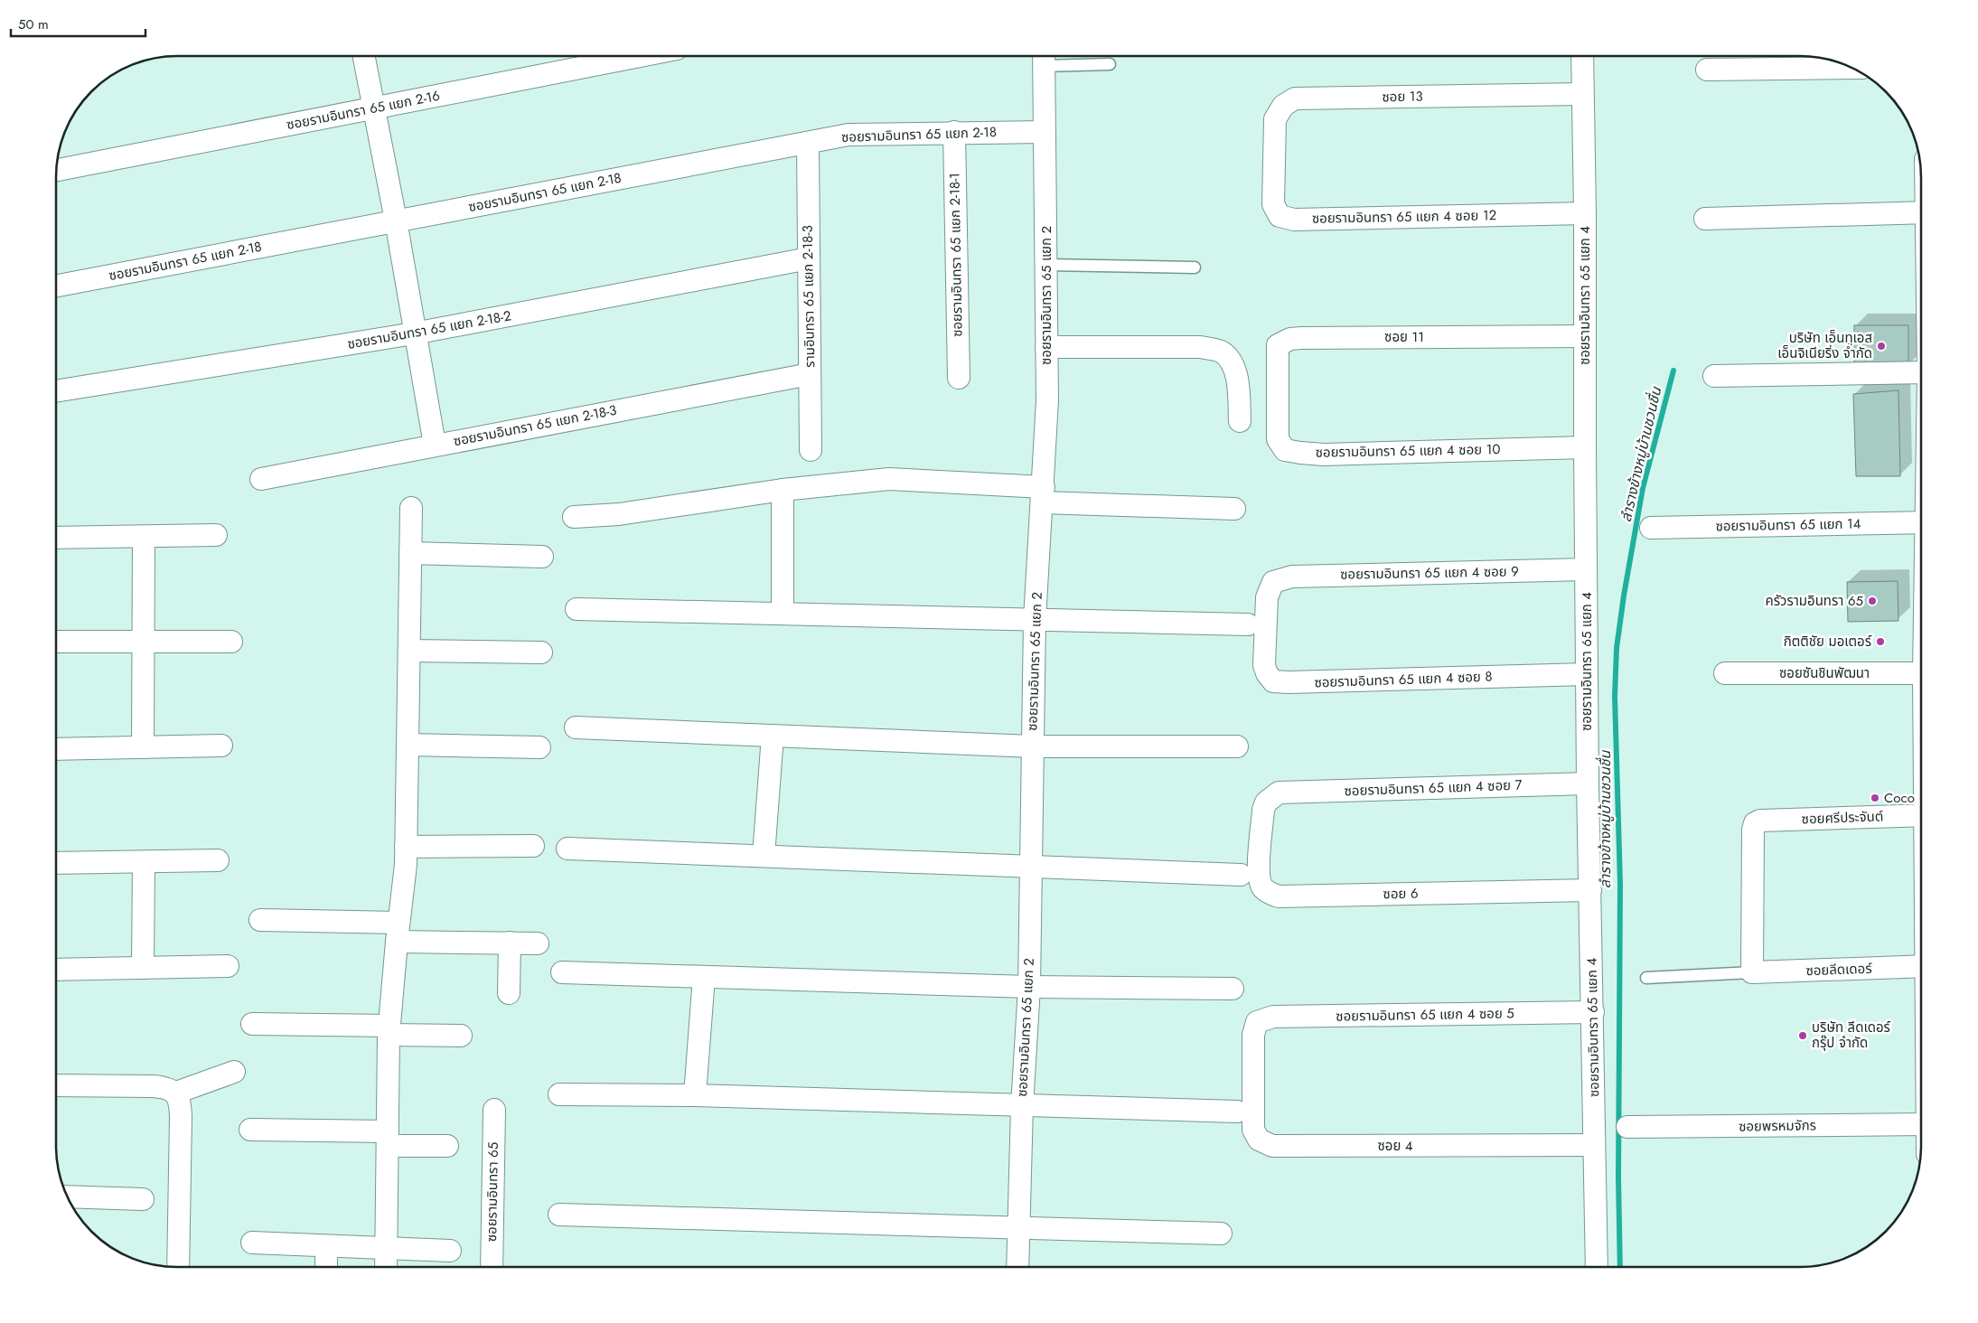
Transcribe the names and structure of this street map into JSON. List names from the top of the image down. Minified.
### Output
{"streets":{"street":["ซอย 13","ซอยรามอินทรา 65 แยก 2-16","ซอยรามอินทรา 65 แยก 2-18","ซอยรามอินทรา 65 แยก 4 ซอย 12","ซอยรามอินทรา 65 แยก 2-18-1","ซอยรามอินทรา 65 แยก 2","ซอยรามอินทรา 65 แยก 4","รามอินทรา 65 แยก 2-18-3","ซอยรามอินทรา 65 แยก 2-18-2","ซอย 11","ซอยรามอินทรา 65 แยก 2-18-3","ซอยรามอินทรา 65 แยก 4 ซอย 10","ซอยรามอินทรา 65 แยก 14","ซอยรามอินทรา 65 แยก 4 ซอย 9","ซอยซันชินพัฒนา","ซอยรามอินทรา 65 แยก 4 ซอย 8","ซอยรามอินทรา 65 แยก 4 ซอย 7","ซอยศรีประจันต์","ซอย 6","ซอยลีดเดอร์","ซอยรามอินทรา 65 แยก 4 ซอย 5","ซอยพรหมจักร","ซอย 4","ซอยรามอินทรา 65"]},"crossings":[["ซอย 13","ซอยรามอินทรา 65 แยก 4 ซอย 12"],["ซอย 13","ซอยรามอินทรา 65 แยก 4"],["ซอยรามอินทรา 65 แยก 2-18","ซอยรามอินทรา 65 แยก 2-18-1"],["ซอยรามอินทรา 65 แยก 2-18","ซอยรามอินทรา 65 แยก 2"],["ซอยรามอินทรา 65 แยก 2-18","รามอินทรา 65 แยก 2-18-3"],["ซอยรามอินทรา 65 แยก 4 ซอย 12","ซอยรามอินทรา 65 แยก 4"],["ซอยรามอินทรา 65 แยก 4","ซอย 11"],["ซอยรามอินทรา 65 แยก 4","ซอยรามอินทรา 65 แยก 4 ซอย 10"],["ซอยรามอินทรา 65 แยก 4","ซอยรามอินทรา 65 แยก 4 ซอย 9"],["ซอยรามอินทรา 65 แยก 4","ซอยรามอินทรา 65 แยก 4 ซอย 8"],["ซอยรามอินทรา 65 แยก 4","ซอยรามอินทรา 65 แยก 4 ซอย 7"],["ซอยรามอินทรา 65 แยก 4","ซอย 6"],["ซอยรามอินทรา 65 แยก 4","ซอยรามอินทรา 65 แยก 4 ซอย 5"],["ซอยรามอินทรา 65 แยก 4","ซอย 4"],["รามอินทรา 65 แยก 2-18-3","ซอยรามอินทรา 65 แยก 2-18-2"],["รามอินทรา 65 แยก 2-18-3","ซอยรามอินทรา 65 แยก 2-18-3"],["ซอย 11","ซอยรามอินทรา 65 แยก 4 ซอย 10"],["ซอยรามอินทรา 65 แยก 4 ซอย 9","ซอยรามอินทรา 65 แยก 4 ซอย 8"],["ซอยรามอินทรา 65 แยก 4 ซอย 7","ซอย 6"],["ซอยศรีประจันต์","ซอยลีดเดอร์"],["ซอยรามอินทรา 65 แยก 4 ซอย 5","ซอย 4"]],"water":["ลำรางข้างหมู่บ้านชวนชื่น"],"places":["บริษัท เอ็นทูเอส เอ็นจิเนียริ่ง จำกัด","ครัวรามอินทรา 65","กิตติชัย มอเตอร์","Coco","บริษัท ลีดเดอร์ กรุ๊ป จำกัด"],"scale_bar":"50 m"}
